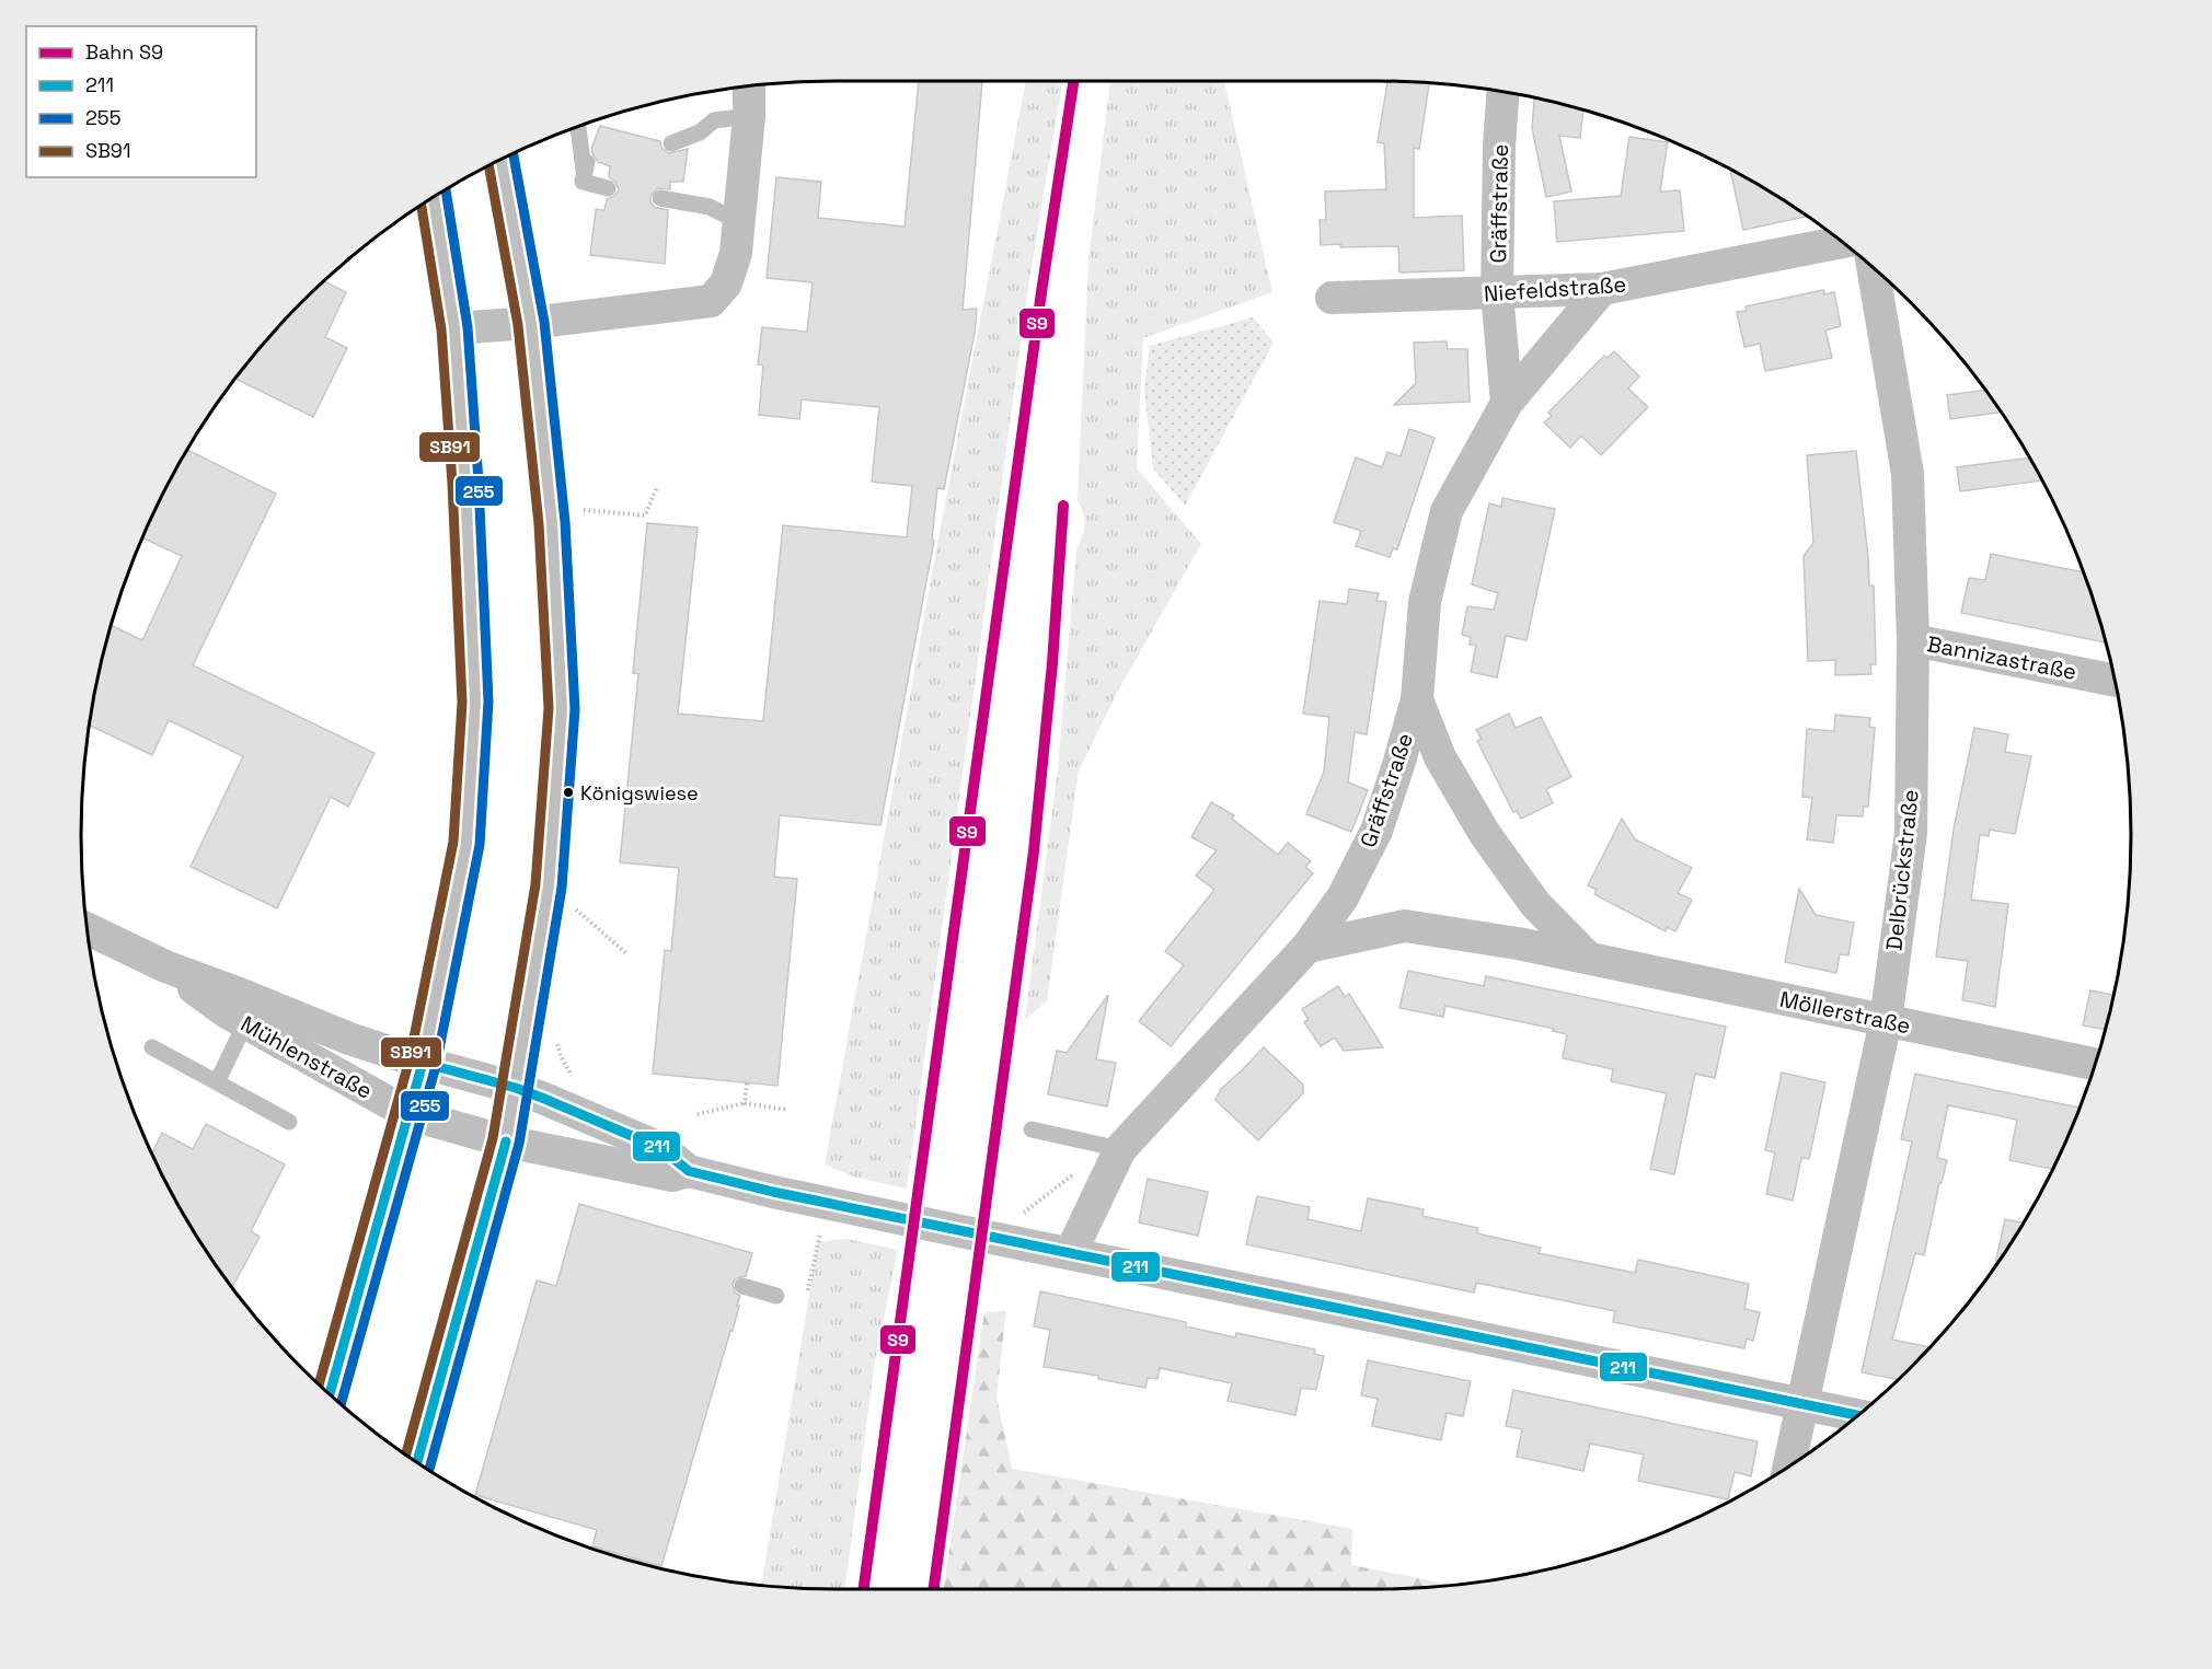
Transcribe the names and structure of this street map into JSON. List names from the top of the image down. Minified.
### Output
{"streets":{"street":["Gräffstraße","Niefeldstraße","Bannizastraße","Delbrückstraße","Möllerstraße","Mühlenstraße"]},"crossings":[["Gräffstraße","Niefeldstraße"],["Gräffstraße","Möllerstraße"],["Gräffstraße","Mühlenstraße"],["Bannizastraße","Delbrückstraße"],["Delbrückstraße","Möllerstraße"],["Delbrückstraße","Mühlenstraße"]],"places":["Königswiese"],"lines":["rail line S9","transit line 255","transit line SB91","transit line 211"],"legend":["Bahn S9","211","255","SB91"]}
